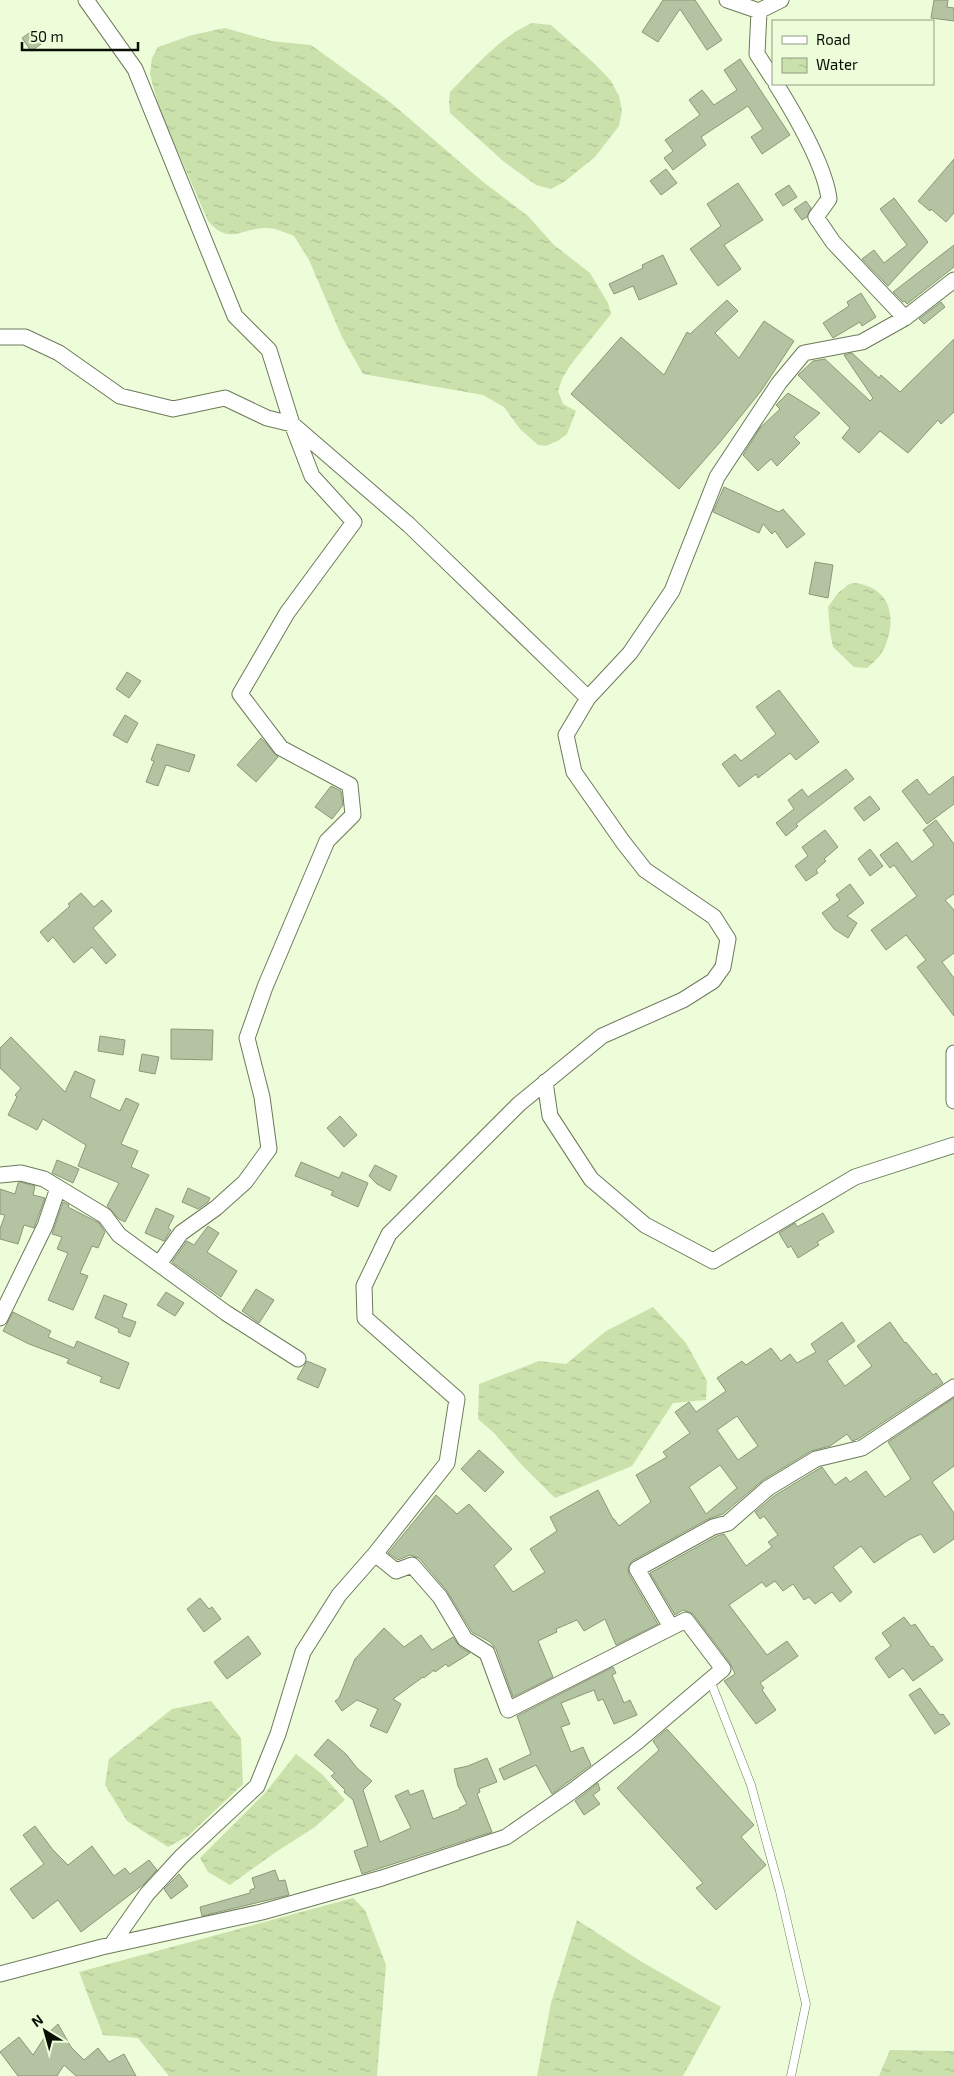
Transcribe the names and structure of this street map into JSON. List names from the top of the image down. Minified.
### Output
{"legend":["Road","Water"],"scale_bar":"50 m","north":"top left"}
